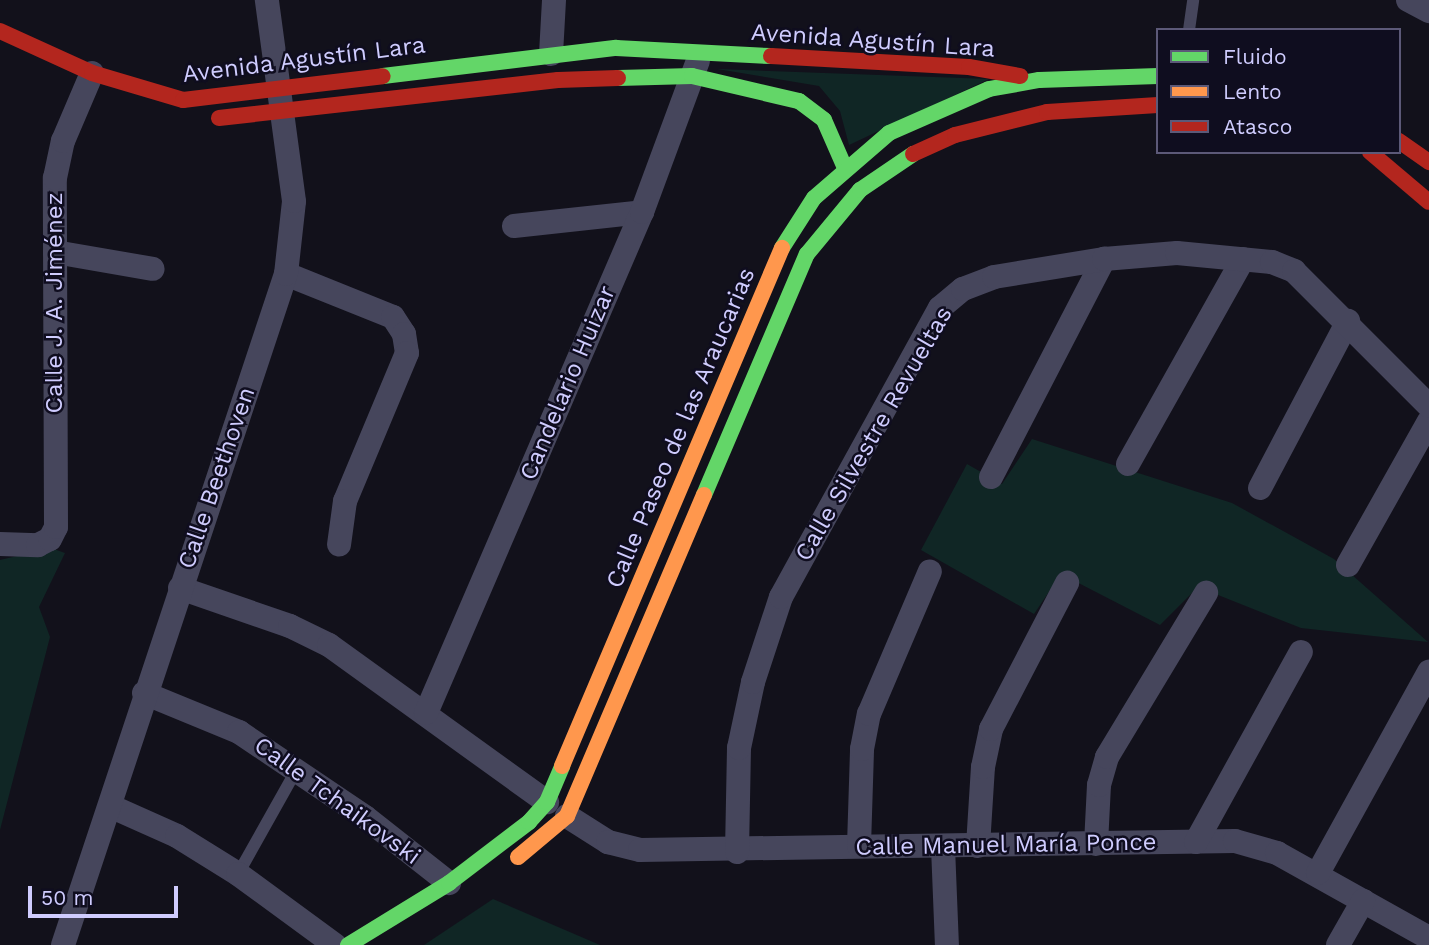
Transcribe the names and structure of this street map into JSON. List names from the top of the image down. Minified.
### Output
{"streets":{"main road":["Avenida Agustín Lara","Calle Paseo de las Araucarias"],"street":["Calle J. A. Jiménez","Candelario Huizar","Calle Silvestre Revueltas","Calle Beethoven","Calle Tchaikovski","Calle Manuel María Ponce"]},"crossings":[["Avenida Agustín Lara","Calle J. A. Jiménez"],["Avenida Agustín Lara","Candelario Huizar"],["Avenida Agustín Lara","Calle Paseo de las Araucarias"],["Avenida Agustín Lara","Calle Beethoven"],["Calle Paseo de las Araucarias","Calle Tchaikovski"],["Calle Paseo de las Araucarias","Calle Manuel María Ponce"],["Calle Silvestre Revueltas","Calle Manuel María Ponce"],["Calle Beethoven","Calle Tchaikovski"]],"legend":["Fluido","Lento","Atasco"],"scale_bar":"50 m"}
